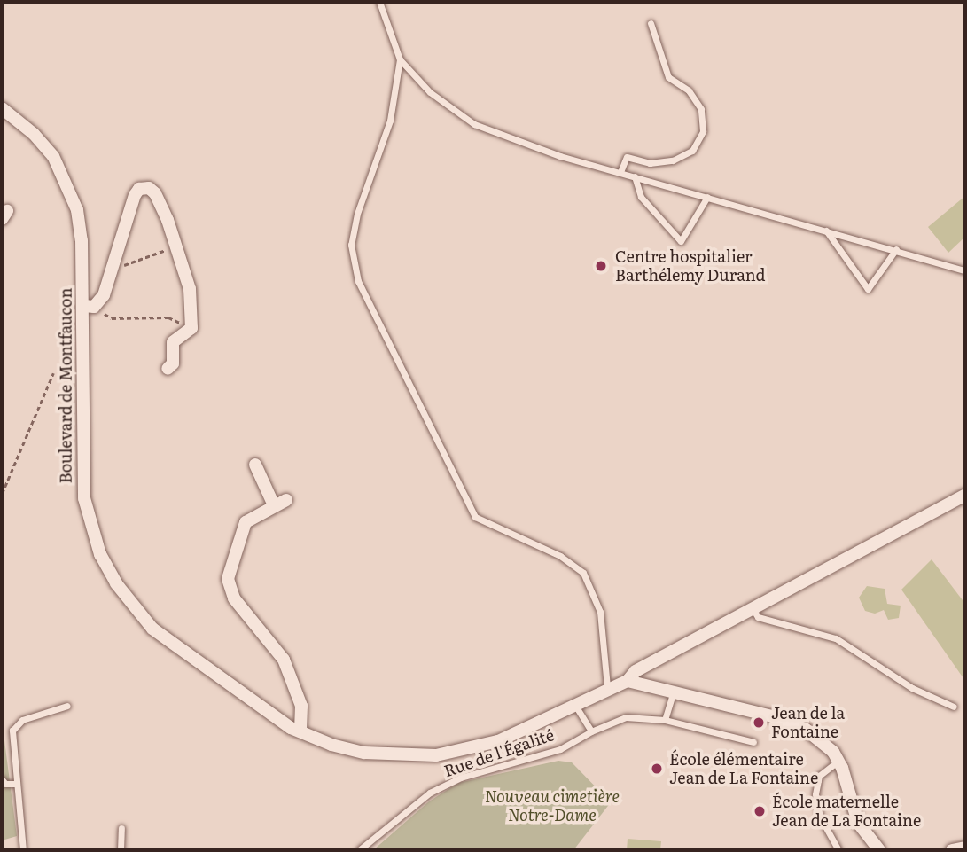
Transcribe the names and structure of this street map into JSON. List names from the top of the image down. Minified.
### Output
{"streets":{"street":["Boulevard de Montfaucon"],"lane":["Rue de l'Égalité"]},"parks":["Nouveau cimetière Notre-Dame"],"places":["Centre hospitalier Barthélemy Durand","Jean de la Fontaine","École élémentaire Jean de La Fontaine","École maternelle Jean de La Fontaine"]}
